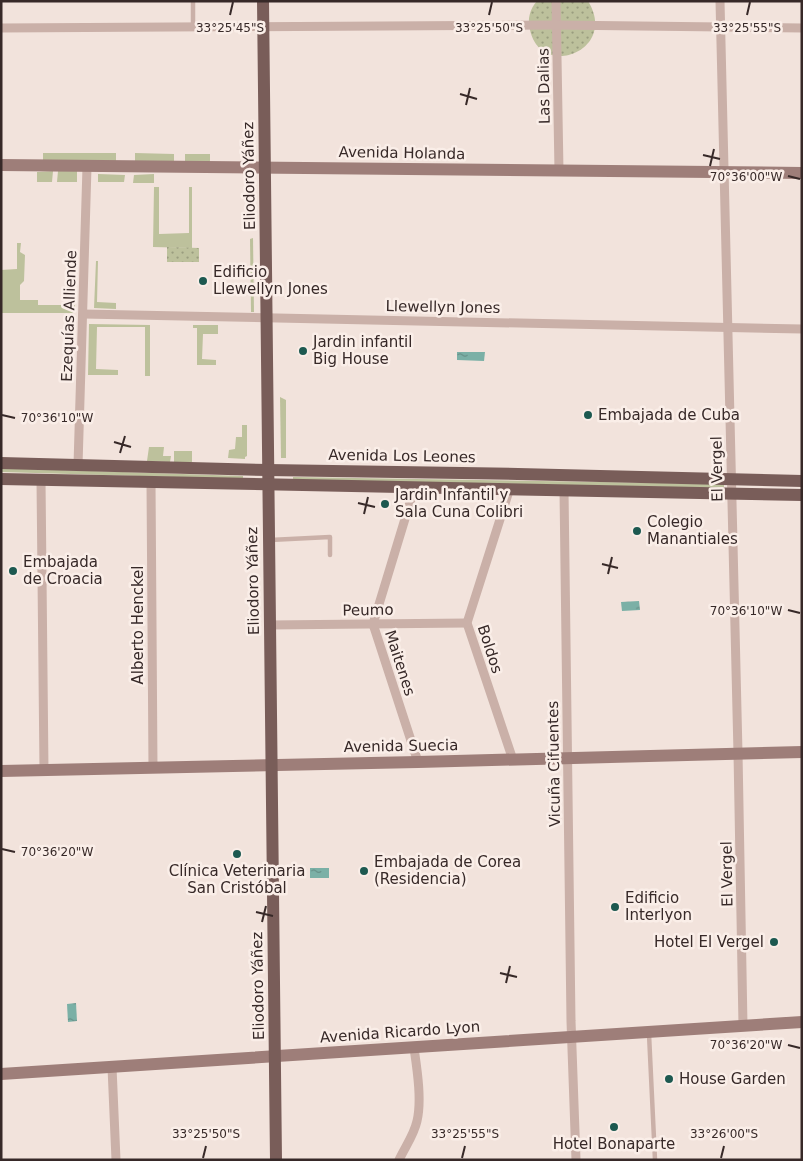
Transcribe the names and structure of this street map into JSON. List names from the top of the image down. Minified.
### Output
{"streets":{"main road":["Eliodoro Yáñez","Avenida Los Leones"],"street":["Las Dalias","Avenida Holanda","Llewellyn Jones","Ezequías Alliende","El Vergel","Peumo","Alberto Henckel","Boldos","Maitenes","Avenida Suecia","Vicuña Cifuentes","Avenida Ricardo Lyon"]},"crossings":[["Las Dalias","Avenida Holanda"],["Avenida Holanda","Eliodoro Yáñez"],["Avenida Holanda","Ezequías Alliende"],["Avenida Holanda","El Vergel"],["Eliodoro Yáñez","Llewellyn Jones"],["Eliodoro Yáñez","Avenida Los Leones"],["Eliodoro Yáñez","Peumo"],["Eliodoro Yáñez","Avenida Suecia"],["Eliodoro Yáñez","Avenida Ricardo Lyon"],["Llewellyn Jones","Ezequías Alliende"],["Llewellyn Jones","El Vergel"],["Ezequías Alliende","Avenida Los Leones"],["Avenida Los Leones","El Vergel"],["Avenida Los Leones","Alberto Henckel"],["Avenida Los Leones","Boldos"],["Avenida Los Leones","Maitenes"],["Avenida Los Leones","Vicuña Cifuentes"],["El Vergel","Avenida Suecia"],["El Vergel","Avenida Ricardo Lyon"],["Peumo","Boldos"],["Peumo","Maitenes"],["Alberto Henckel","Avenida Suecia"],["Boldos","Avenida Suecia"],["Maitenes","Avenida Suecia"],["Avenida Suecia","Vicuña Cifuentes"],["Vicuña Cifuentes","Avenida Ricardo Lyon"]],"places":["Edificio Llewellyn Jones","Jardin infantil Big House","Embajada de Cuba","Jardin Infantil y Sala Cuna Colibri","Colegio Manantiales","Embajada de Croacia","Clínica Veterinaria San Cristóbal","Embajada de Corea (Residencia)","Edificio Interlyon","Hotel El Vergel","House Garden","Hotel Bonaparte"],"coordinates":["33°25'45\"S","33°25'50\"S","33°25'55\"S","70°36'00\"W","70°36'10\"W","70°36'20\"W","33°26'00\"S"]}
